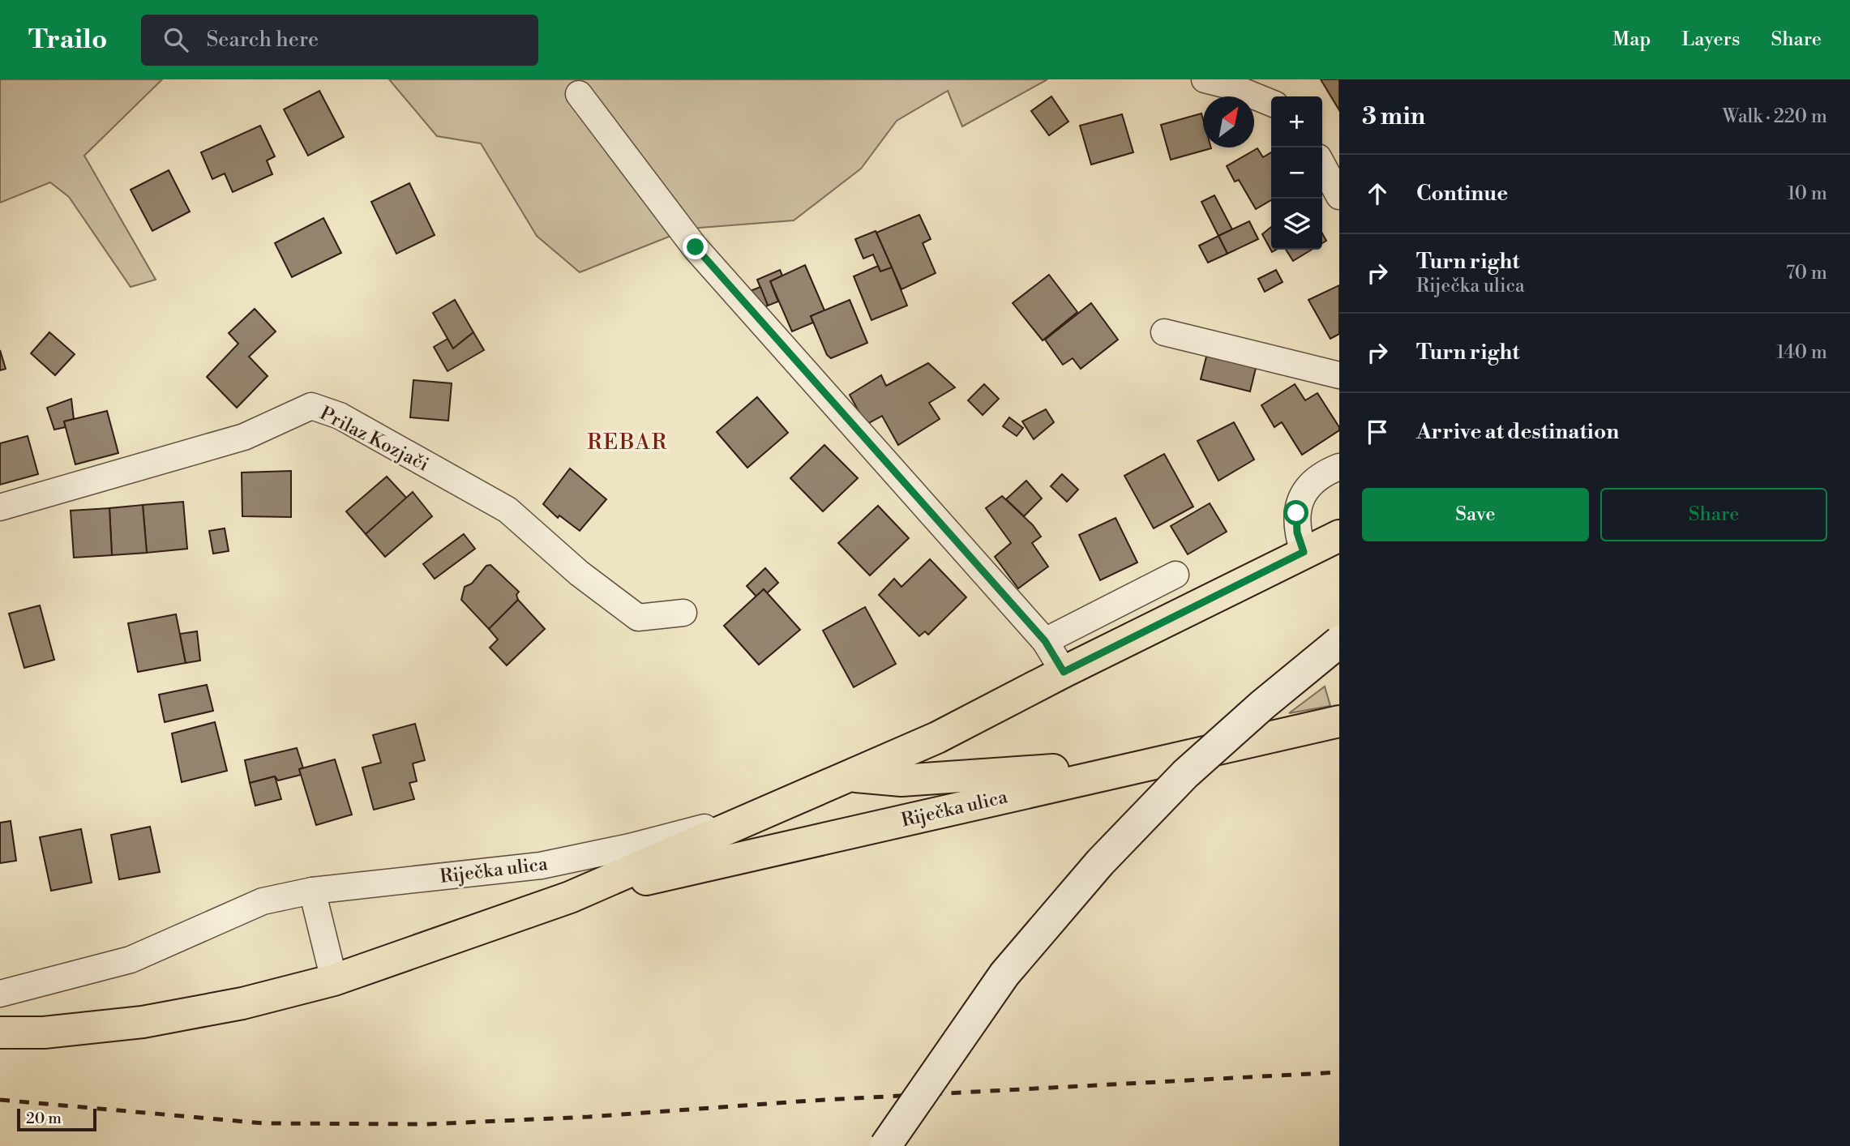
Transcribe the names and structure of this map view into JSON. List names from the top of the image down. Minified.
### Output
{"streets":{"main road":["Riječka ulica"],"street":["Prilaz Kozjači"]},"districts":["REBAR"],"scale_bar":"20 m","north":"top right","page":{"header":"Trailo","search":"Search here","nav":["Map","Layers","Share"],"heading":["3 min","Walk · 220 m"],"map_buttons":["+","−"],"list":[["Continue","10 m"],["Turn right","Riječka ulica","70 m"],["Turn right","140 m"],"Arrive at destination"],"buttons":["Save","Share"],"scale":"20 m"}}
